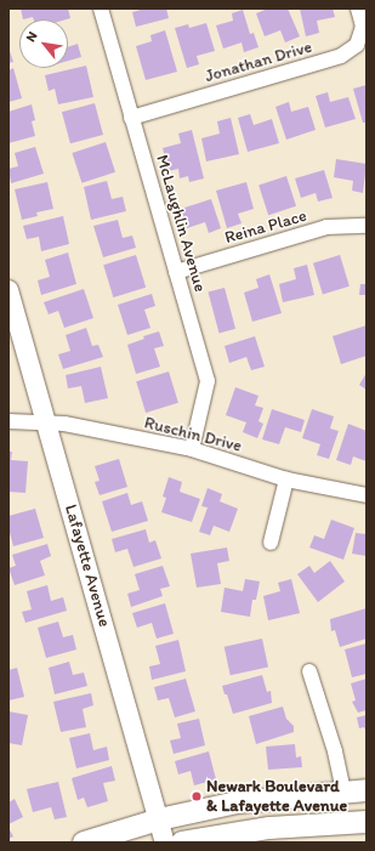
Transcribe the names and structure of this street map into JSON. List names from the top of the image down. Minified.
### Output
{"streets":{"street":["Jonathan Drive","McLaughlin Avenue","Reina Place","Ruschin Drive","Lafayette Avenue"]},"crossings":[["Jonathan Drive","McLaughlin Avenue"],["McLaughlin Avenue","Reina Place"],["McLaughlin Avenue","Ruschin Drive"],["Ruschin Drive","Lafayette Avenue"]],"places":["Newark Boulevard & Lafayette Avenue"],"north":"top left"}
